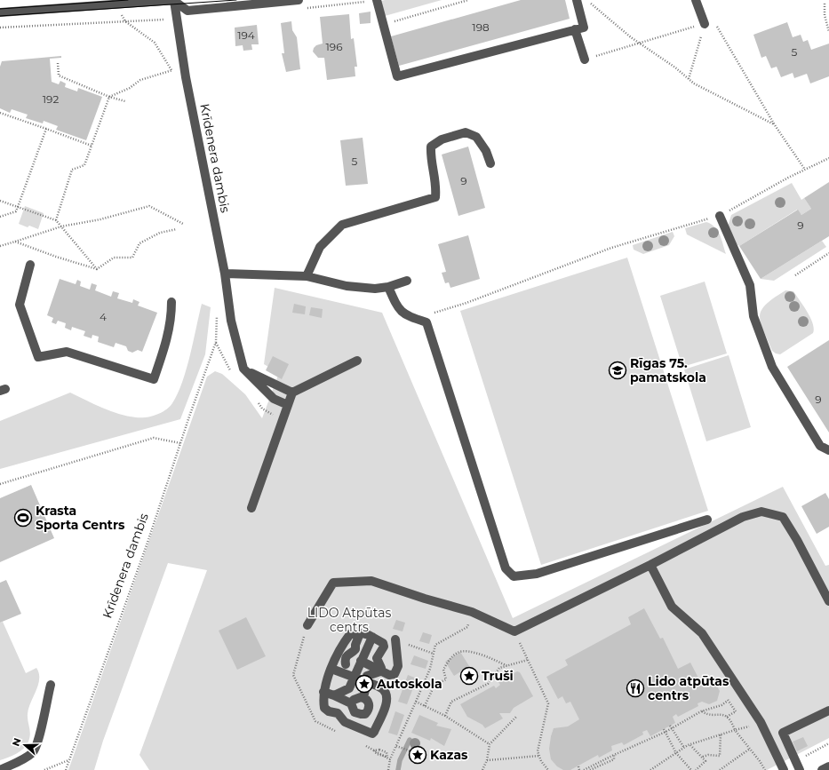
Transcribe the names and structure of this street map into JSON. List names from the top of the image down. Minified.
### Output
{"streets":{"street":["Krīdenera dambis"]},"parks":["LIDO Atpūtas centrs"],"places":{"school or university":["Rīgas 75. pamatskola"],"sports":["Krasta Sporta Centrs"],"place":["Truši","Autoskola","Kazas"],"restaurant":["Lido atpūtas centrs"]},"house_numbers":["198","194","196","5","192","5","9","9","4","9"],"north":"left"}
